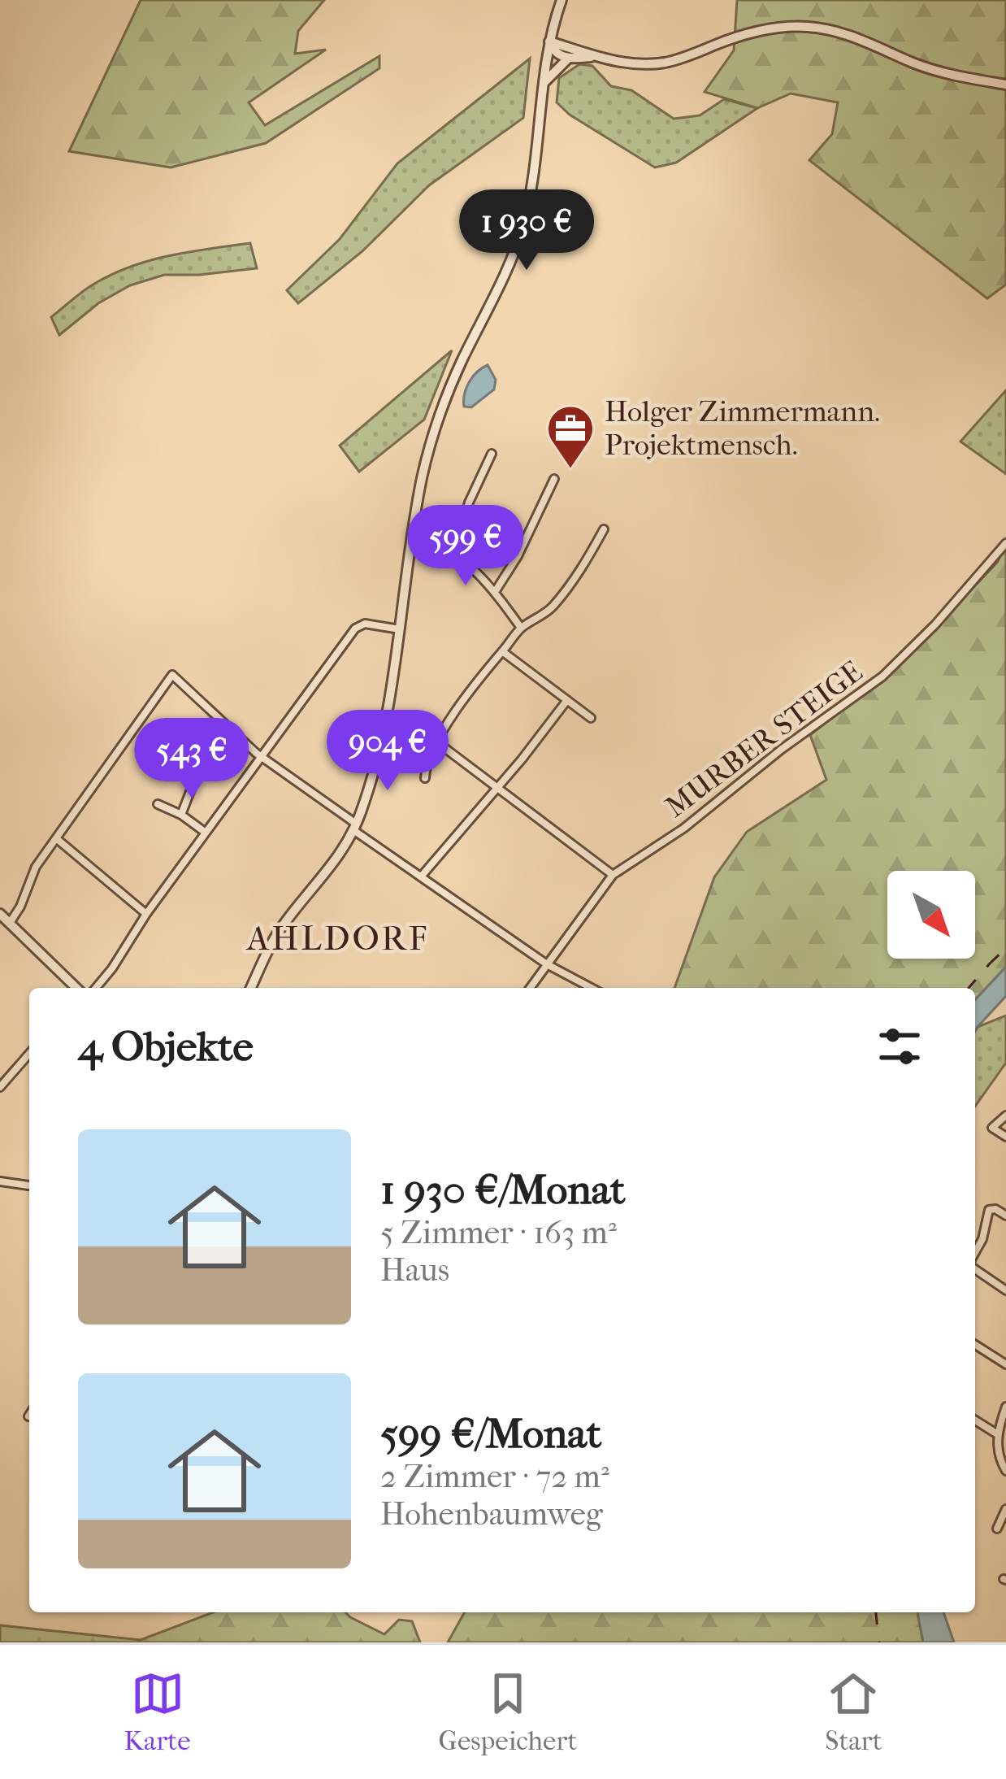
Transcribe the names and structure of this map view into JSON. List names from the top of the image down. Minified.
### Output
{"streets":{"street":["MURBER STEIGE"]},"districts":["AHLDORF"],"places":{"office":["Holger Zimmermann. Projektmensch."]},"north":"bottom right","page":{"price":["1 930 €","599 €","904 €","543 €"],"heading":"4 Objekte","list":[{"name":"1 930 €/Monat","note":"5 Zimmer · 163 m² · Haus"},{"name":"599 €/Monat","note":"2 Zimmer · 72 m² · Hohenbaumweg"}],"tabs":["Karte","Gespeichert","Start"]}}
